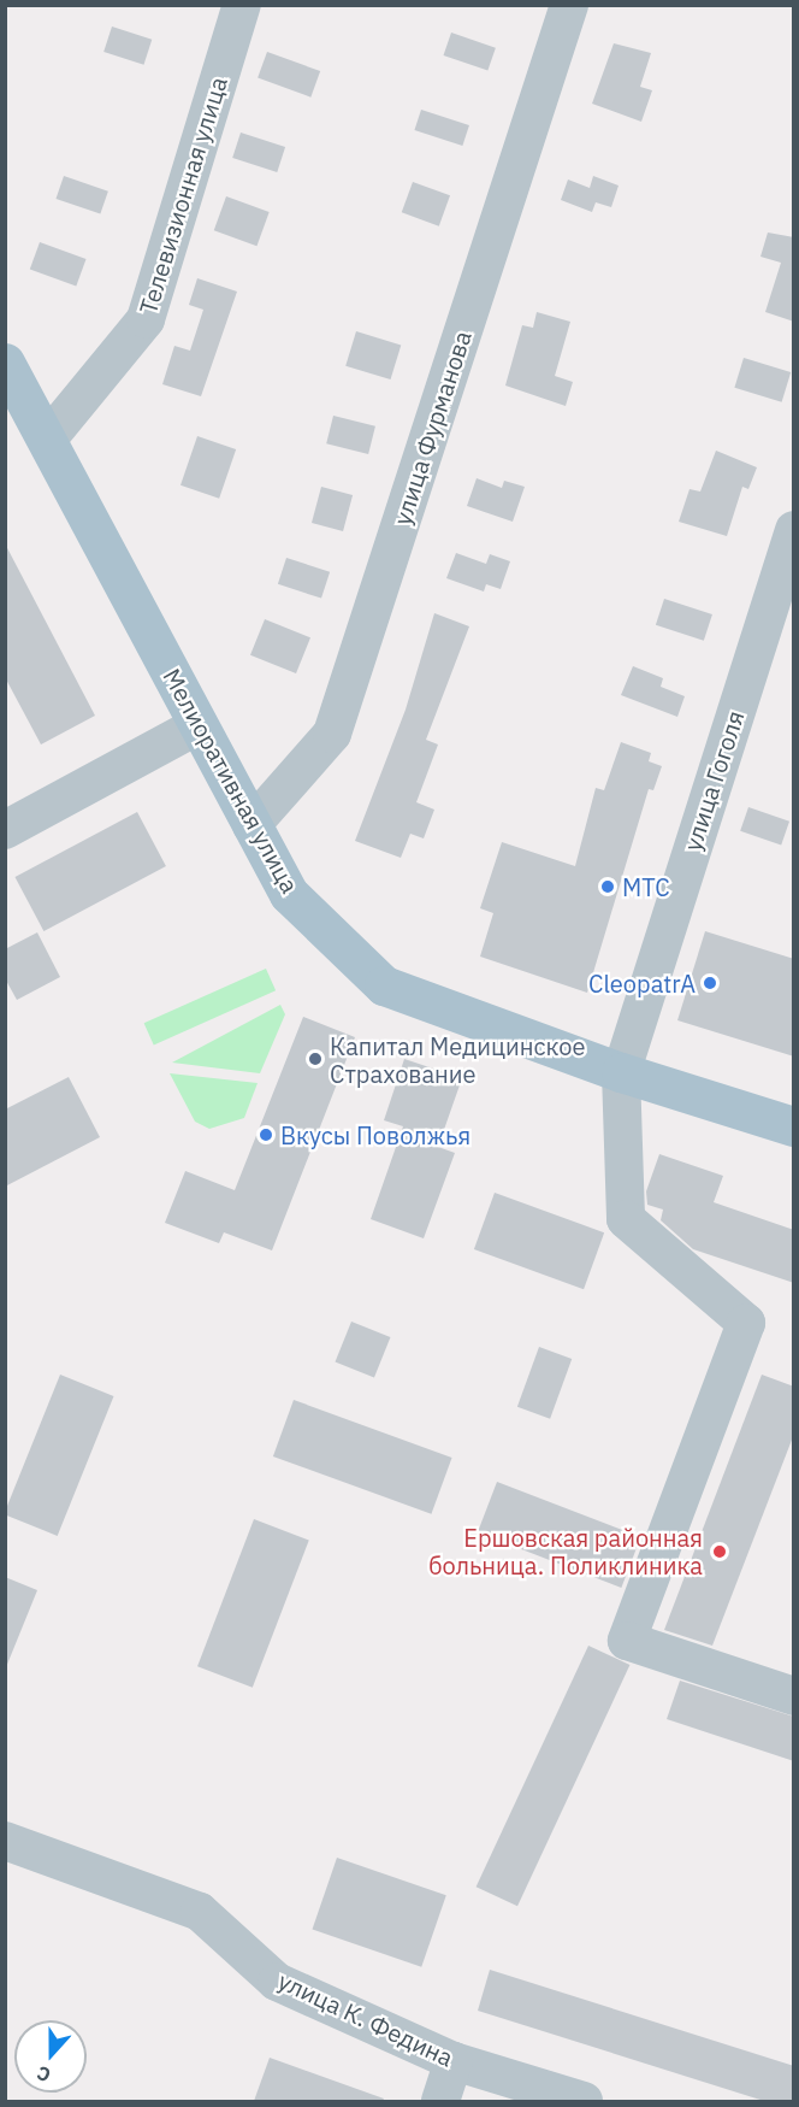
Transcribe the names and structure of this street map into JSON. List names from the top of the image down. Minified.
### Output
{"streets":{"main road":["Мелиоративная улица"],"street":["Телевизионная улица","улица Фурманова","улица Гоголя","улица К. Федина"]},"crossings":[["Телевизионная улица","Мелиоративная улица"],["улица Фурманова","Мелиоративная улица"],["Мелиоративная улица","улица Гоголя"]],"places":["МТС","CleopatrA","Капитал Медицинское Страхование","Вкусы Поволжья","Ершовская районная больница. Поликлиника"],"north":"bottom"}
